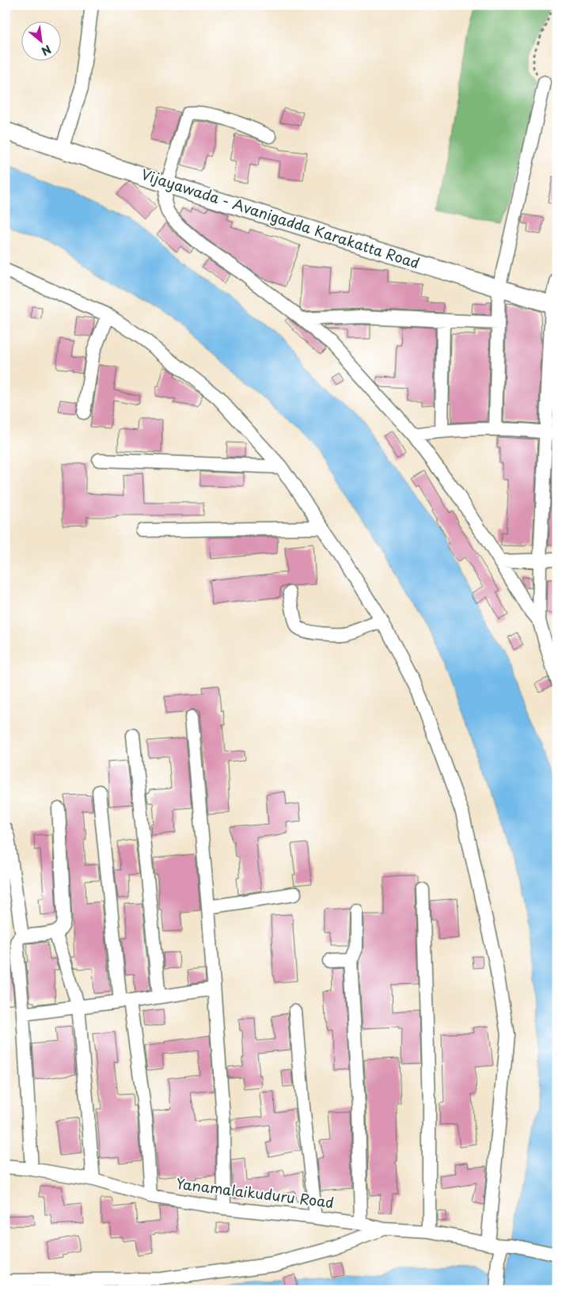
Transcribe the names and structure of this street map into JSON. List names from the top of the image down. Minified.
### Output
{"streets":{"main road":["Vijayawada - Avanigadda Karakatta Road"],"street":["Yanamalaikuduru Road"]},"north":"bottom right"}
